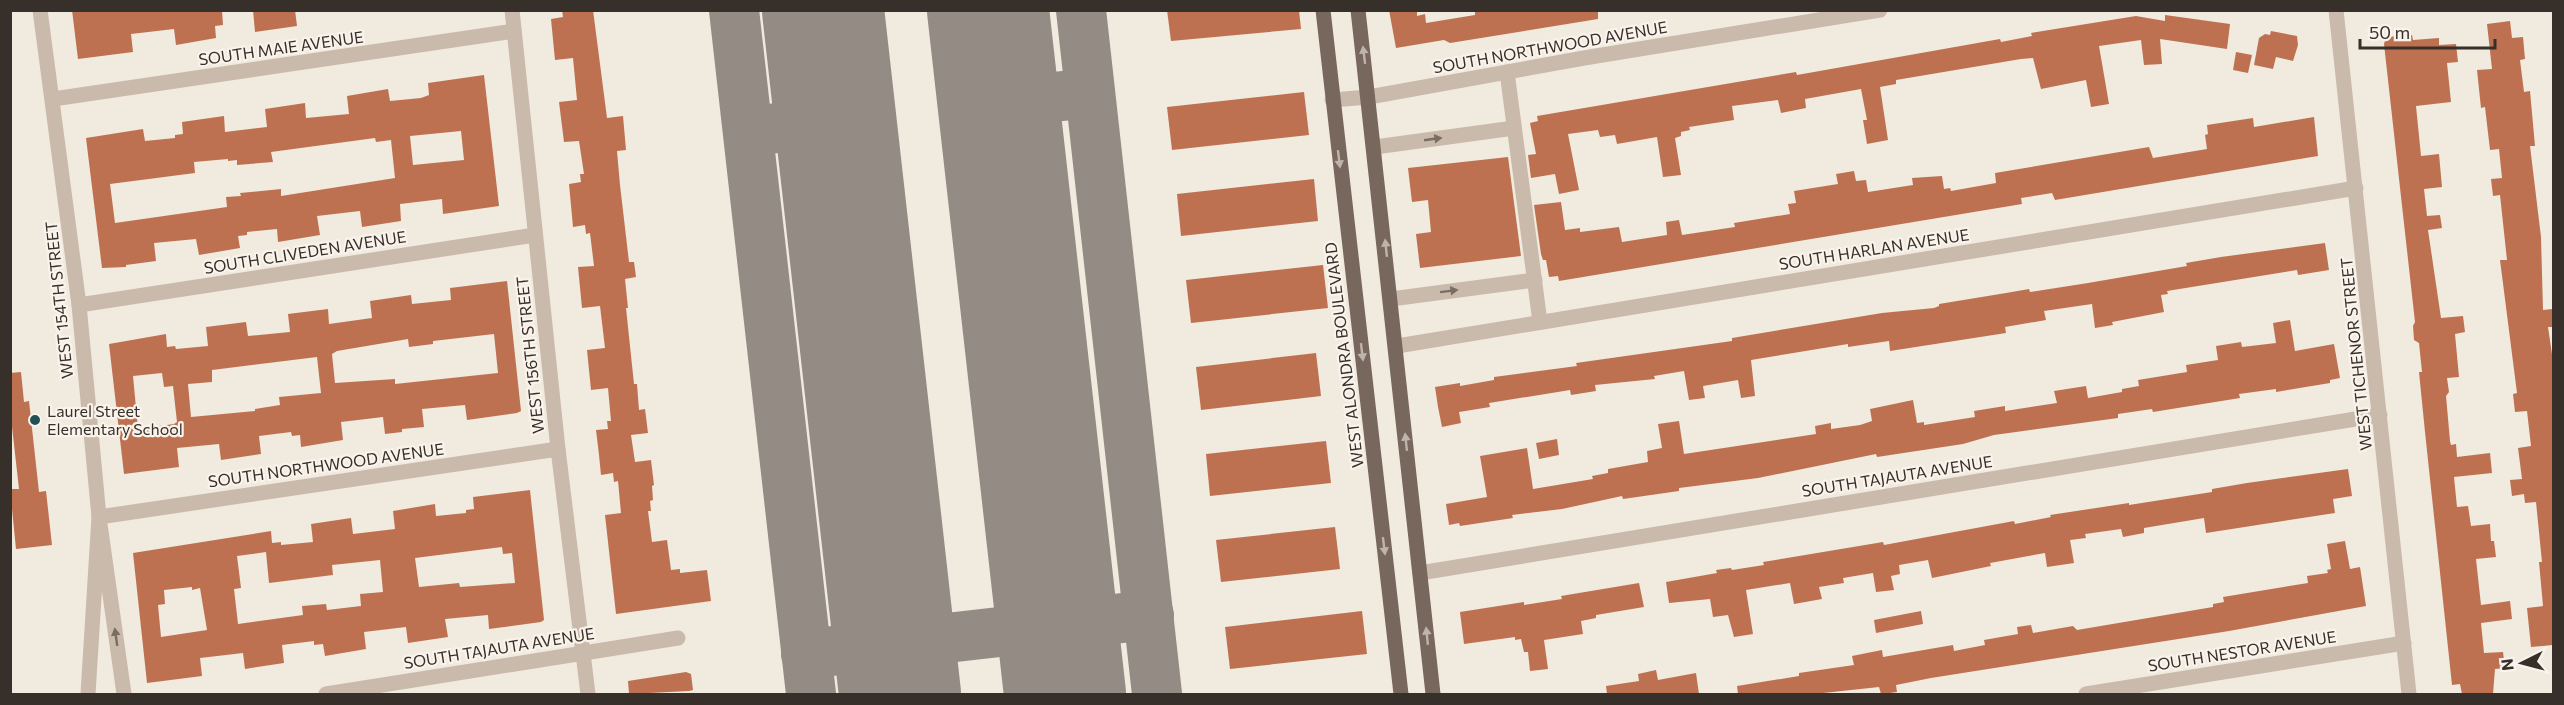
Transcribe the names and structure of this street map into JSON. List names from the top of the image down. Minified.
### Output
{"streets":{"main road":["WEST ALONDRA BOULEVARD"],"street":["SOUTH NORTHWOOD AVENUE","SOUTH MAIE AVENUE","SOUTH HARLAN AVENUE","SOUTH CLIVEDEN AVENUE","WEST 154TH STREET","WEST TICHENOR STREET","WEST 156TH STREET","SOUTH TAJAUTA AVENUE","SOUTH NESTOR AVENUE"]},"crossings":[["SOUTH NORTHWOOD AVENUE","WEST 154TH STREET"],["SOUTH NORTHWOOD AVENUE","WEST 156TH STREET"],["SOUTH NORTHWOOD AVENUE","WEST ALONDRA BOULEVARD"],["SOUTH MAIE AVENUE","WEST 154TH STREET"],["SOUTH MAIE AVENUE","WEST 156TH STREET"],["SOUTH HARLAN AVENUE","WEST TICHENOR STREET"],["SOUTH CLIVEDEN AVENUE","WEST 154TH STREET"],["SOUTH CLIVEDEN AVENUE","WEST 156TH STREET"],["WEST TICHENOR STREET","SOUTH TAJAUTA AVENUE"],["WEST TICHENOR STREET","SOUTH NESTOR AVENUE"],["WEST 156TH STREET","SOUTH TAJAUTA AVENUE"]],"places":["Laurel Street Elementary School"],"scale_bar":"50 m","north":"left"}
